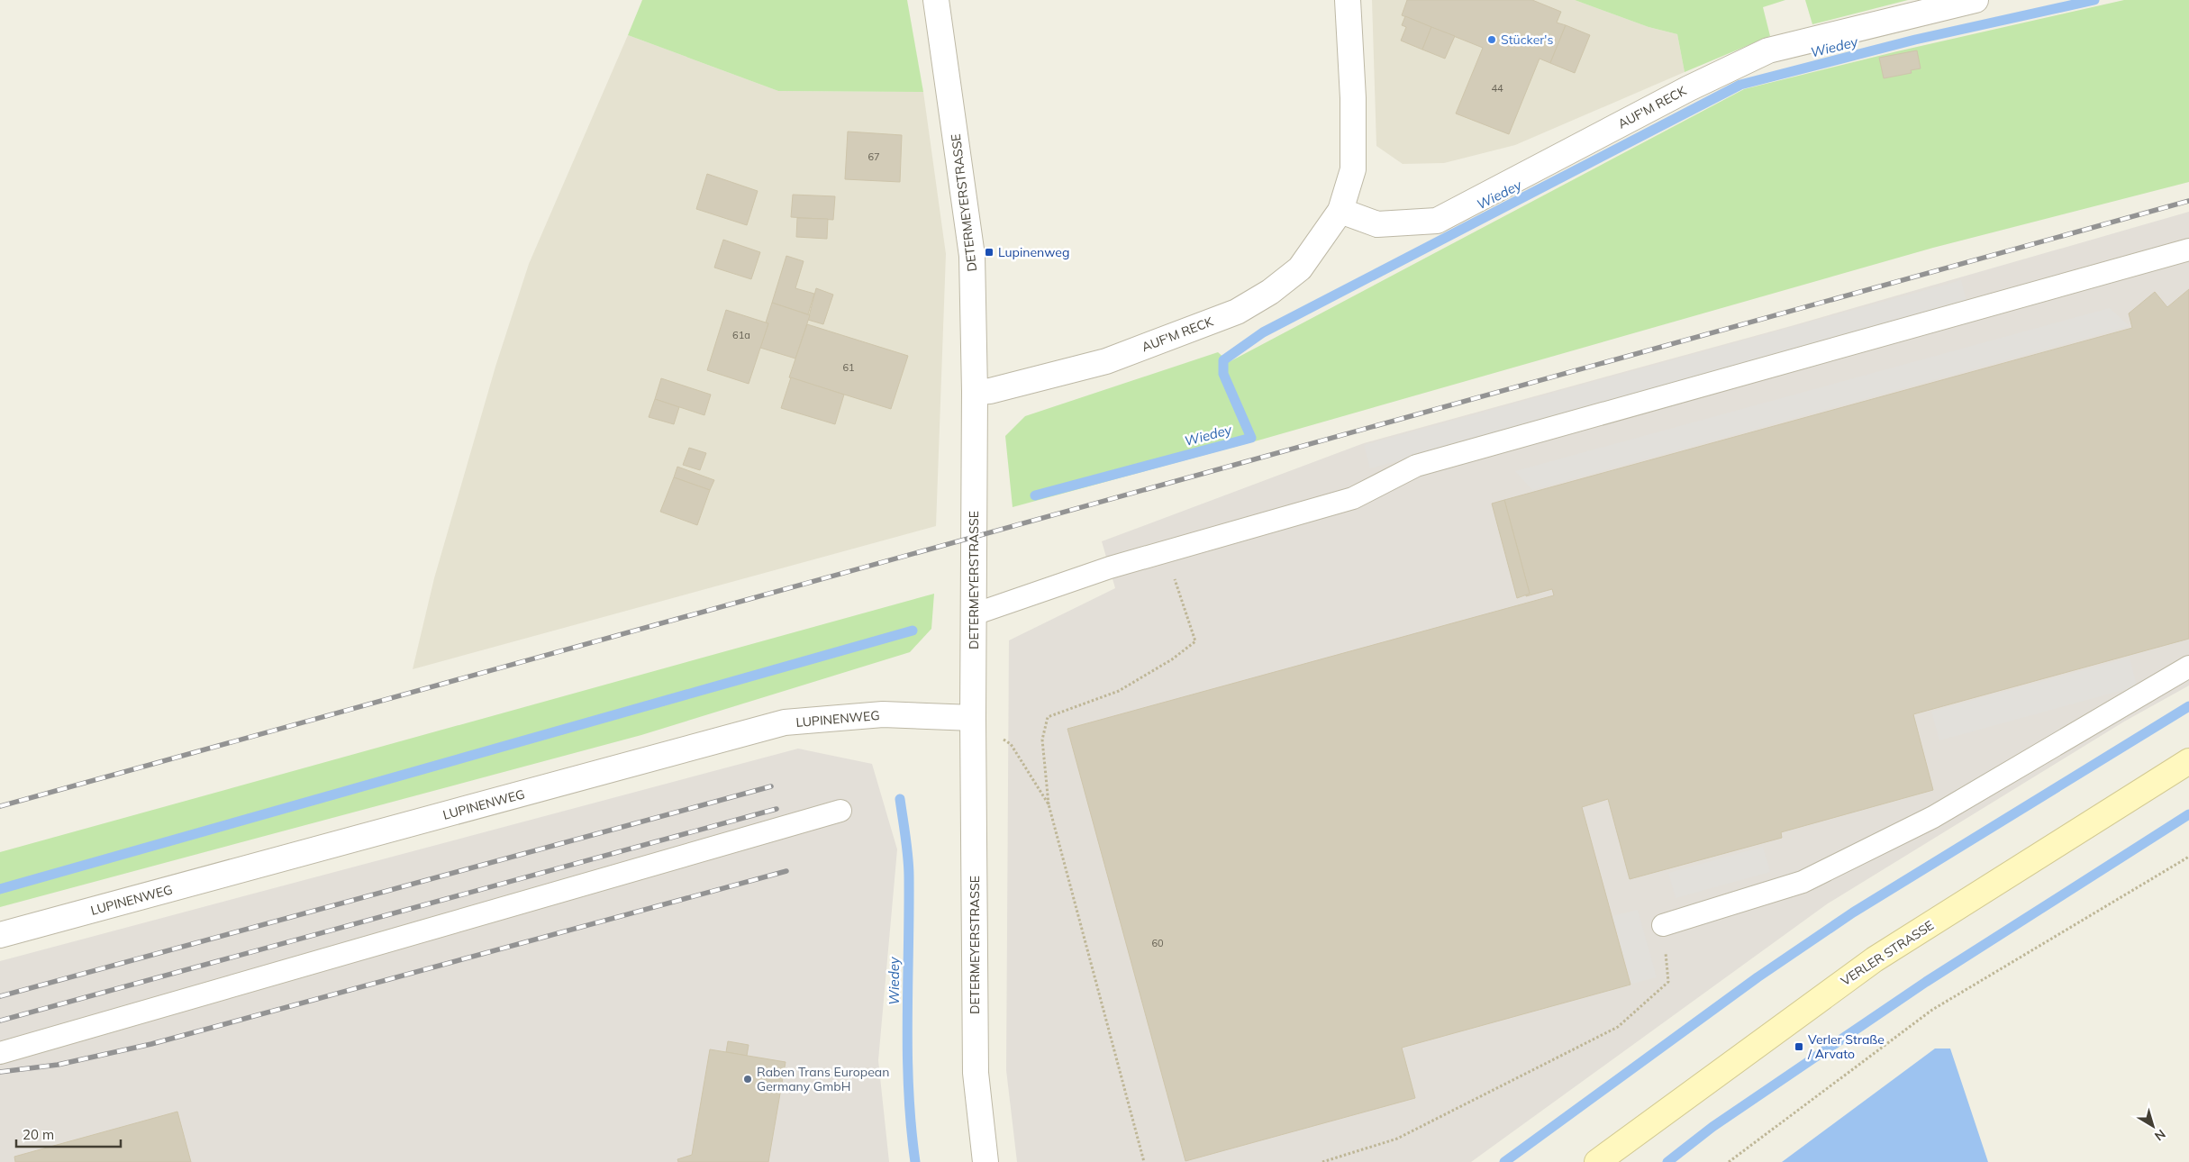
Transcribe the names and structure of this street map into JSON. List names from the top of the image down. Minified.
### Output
{"streets":{"main road":["VERLER STRASSE"],"street":["AUF'M RECK","DETERMEYERSTRASSE","LUPINENWEG"]},"crossings":[["AUF'M RECK","DETERMEYERSTRASSE"],["DETERMEYERSTRASSE","LUPINENWEG"]],"water":["Wiedey"],"places":{"other":["Stücker's","Raben Trans European Germany GmbH"],"transit":["Lupinenweg","Verler Straße / Arvato"]},"house_numbers":["44","67","61a","61","60"],"scale_bar":"20 m","north":"bottom right"}
